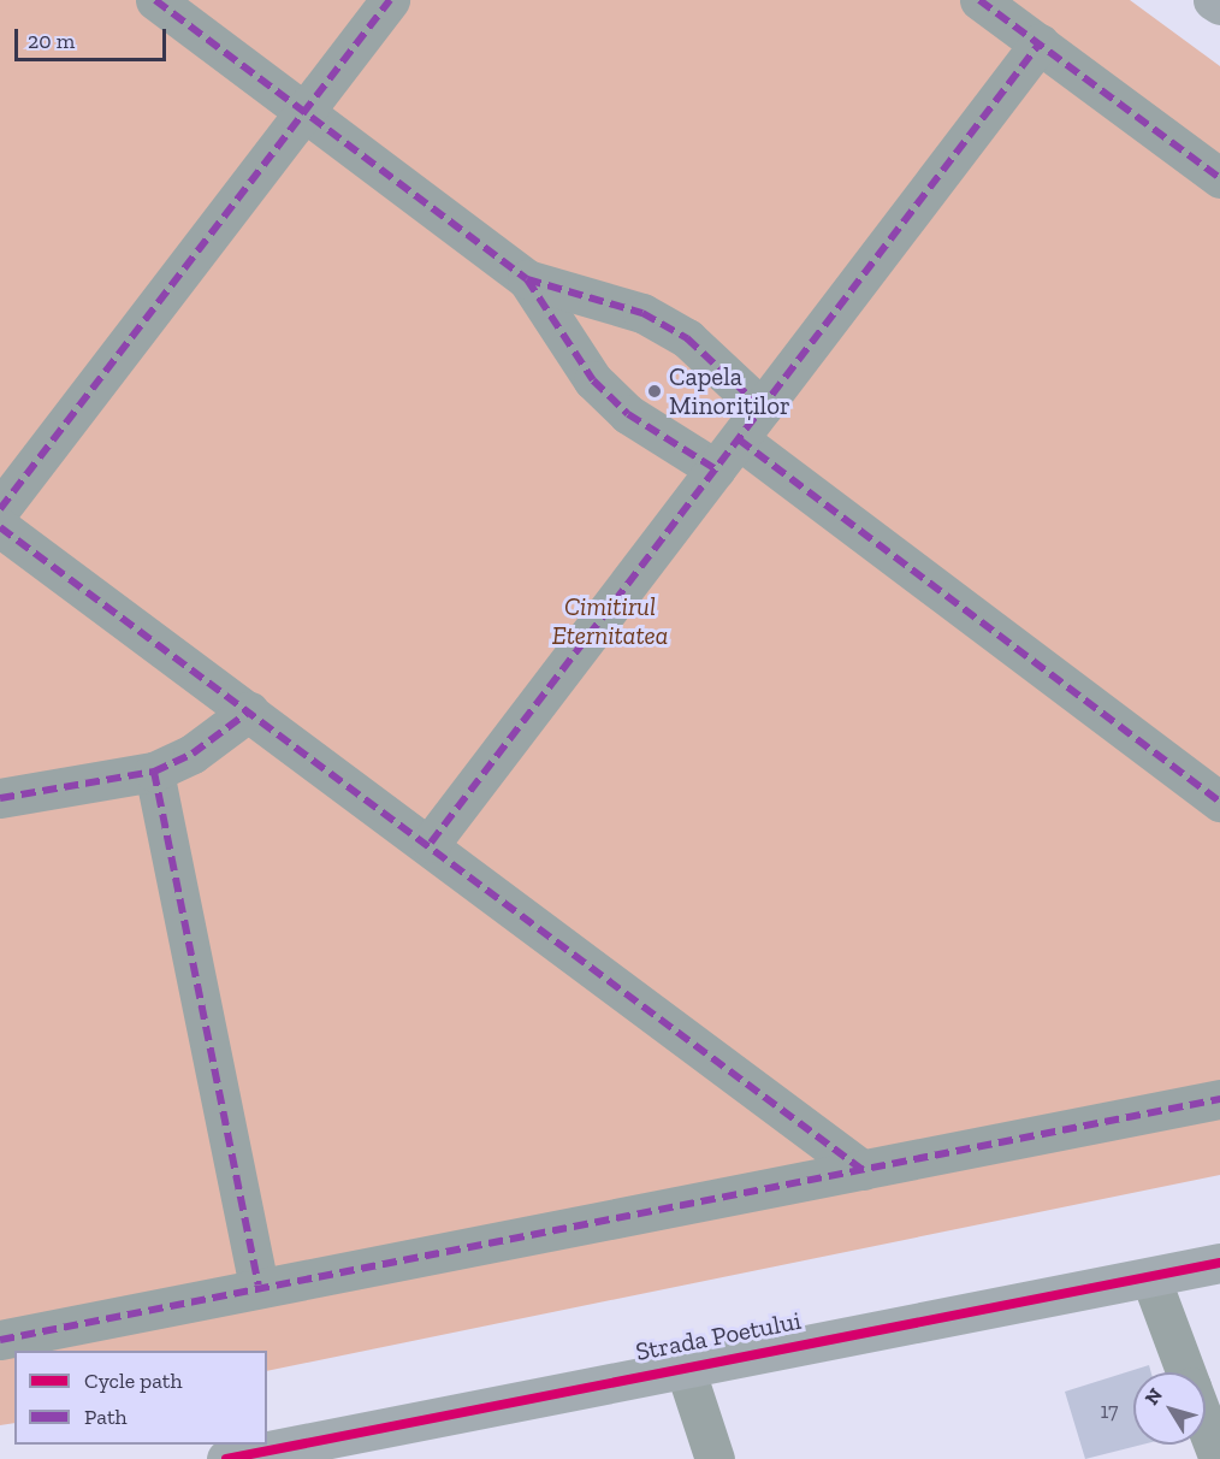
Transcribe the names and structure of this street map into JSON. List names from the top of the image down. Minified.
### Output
{"streets":{"street":["Strada Poetului"]},"parks":["Cimitirul Eternitatea"],"places":["Capela Minoriților"],"house_numbers":["17"],"legend":["Cycle path","Path"],"scale_bar":"20 m","north":"top left"}
